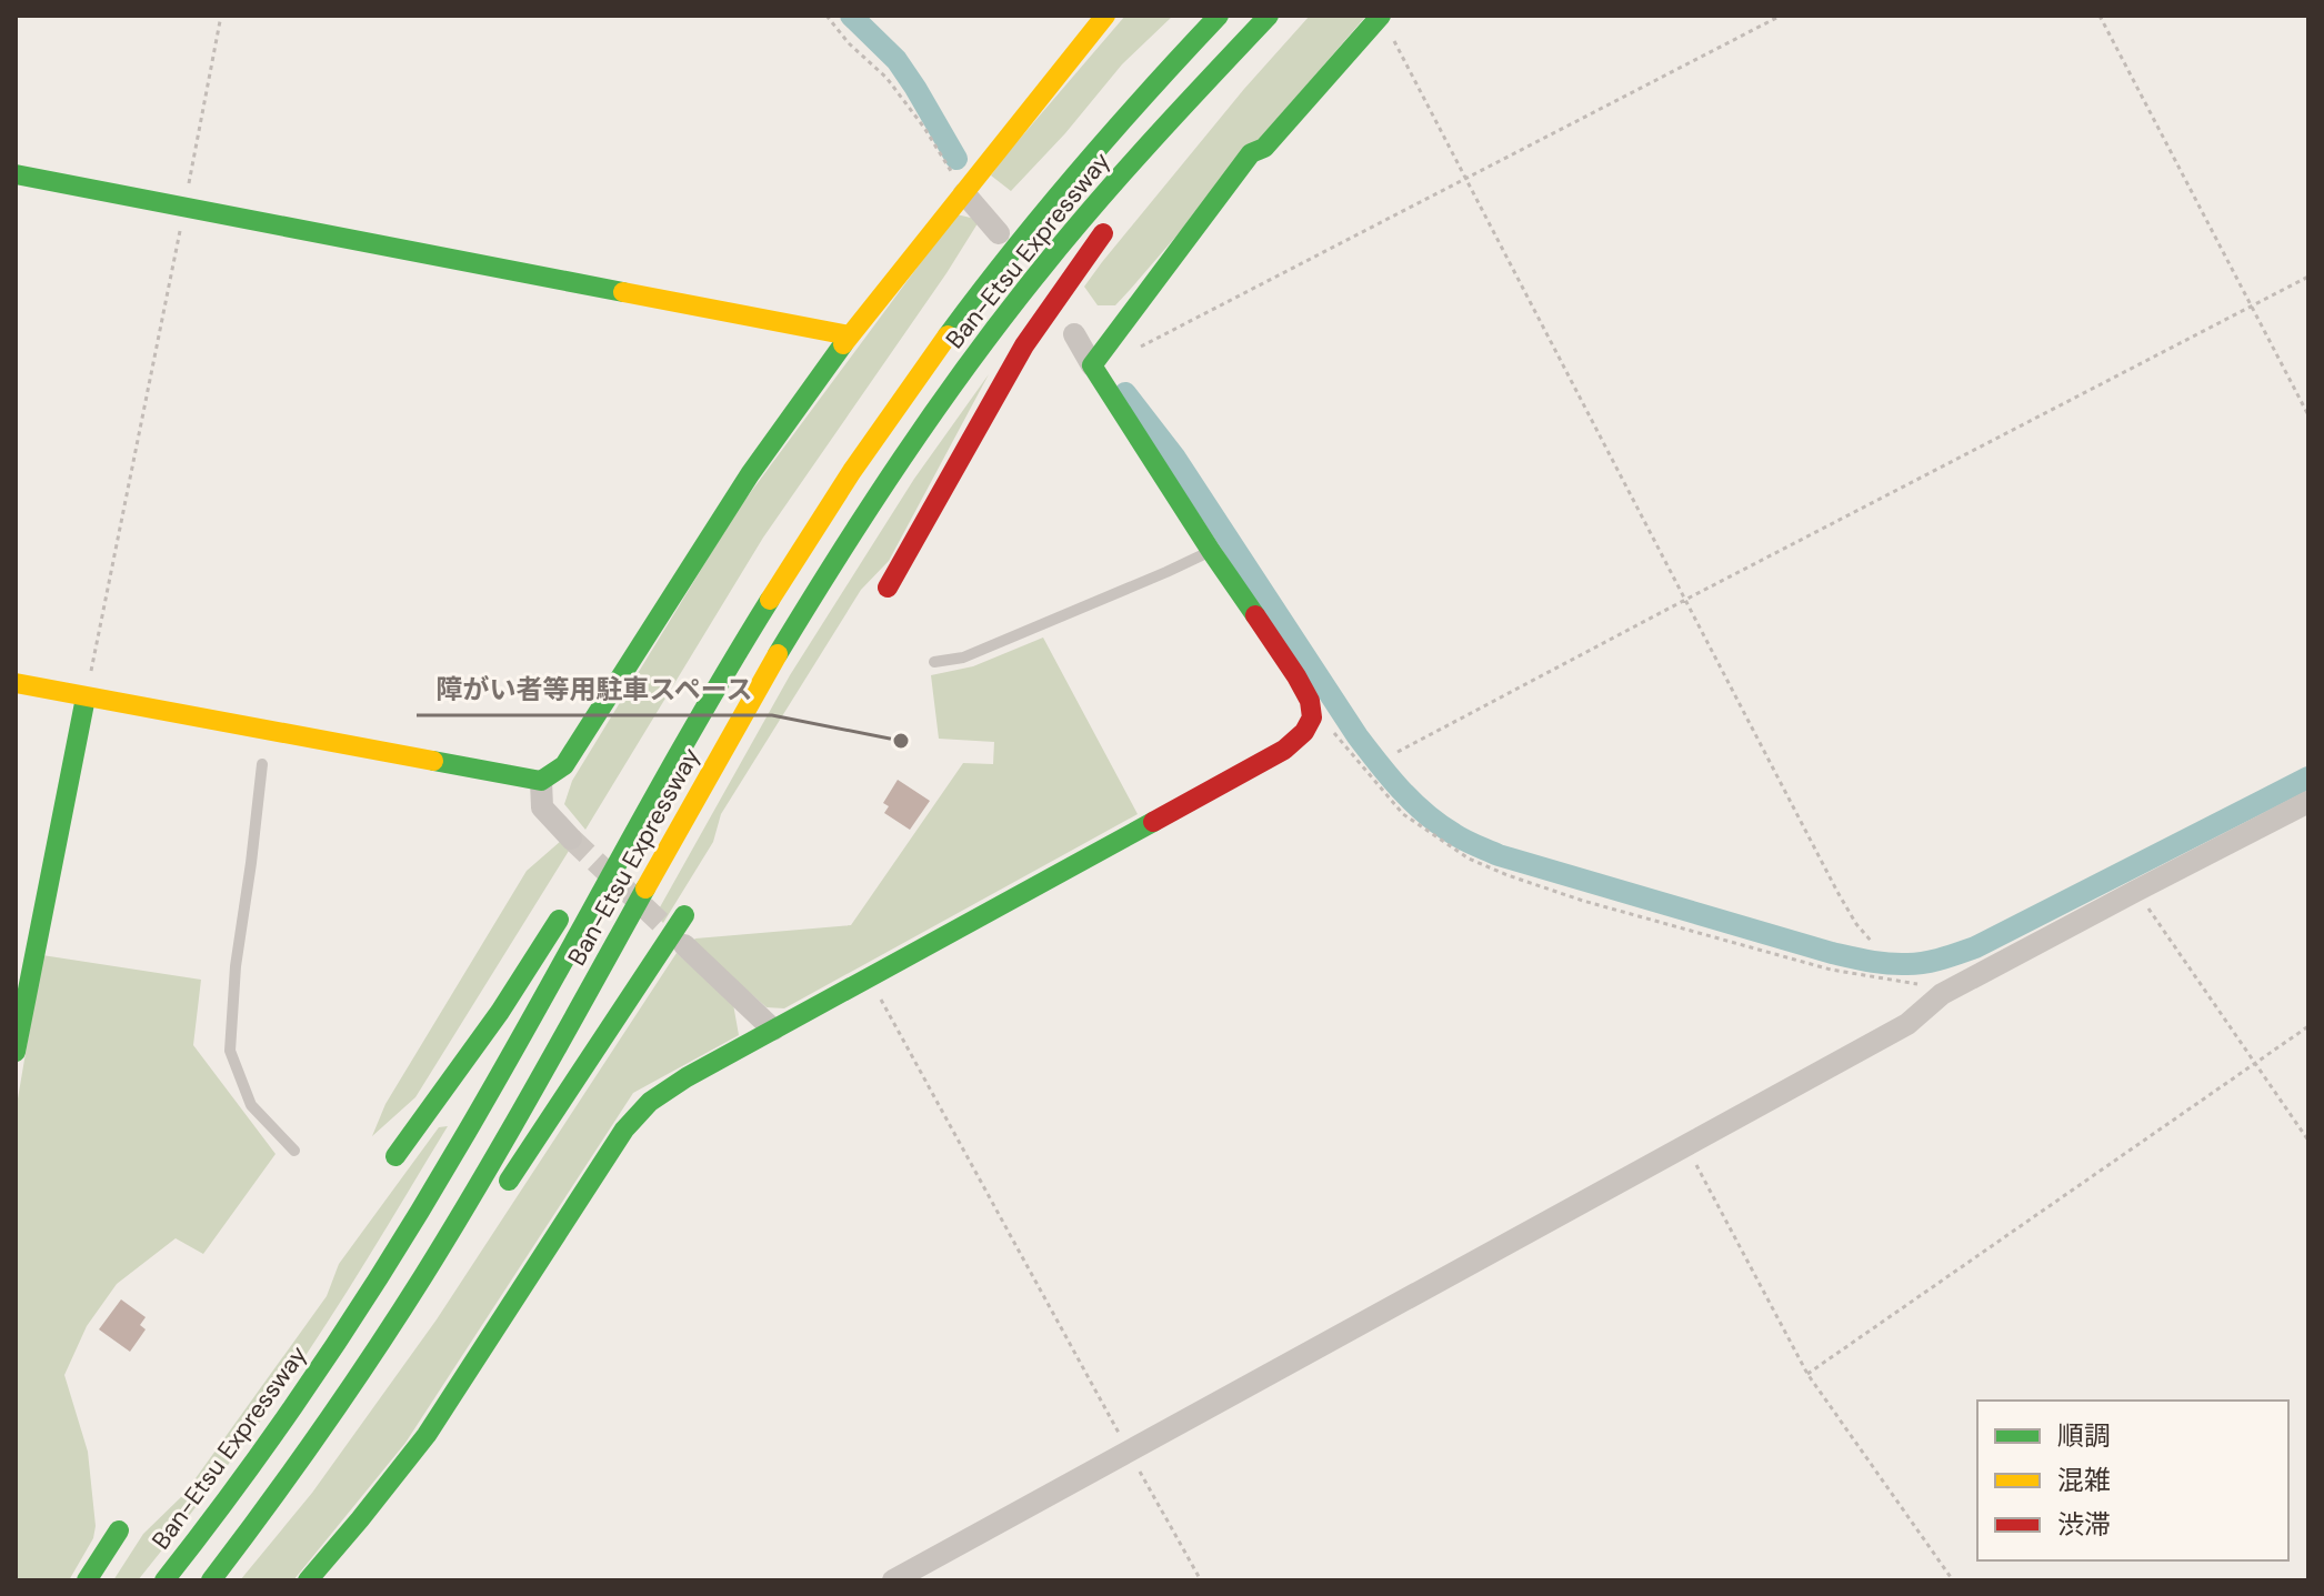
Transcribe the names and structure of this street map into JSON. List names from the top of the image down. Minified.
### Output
{"streets":{"main road":["Ban-Etsu Expressway"]},"places":["障がい者等用駐車スペース"],"legend":["順調","混雑","渋滞"]}
